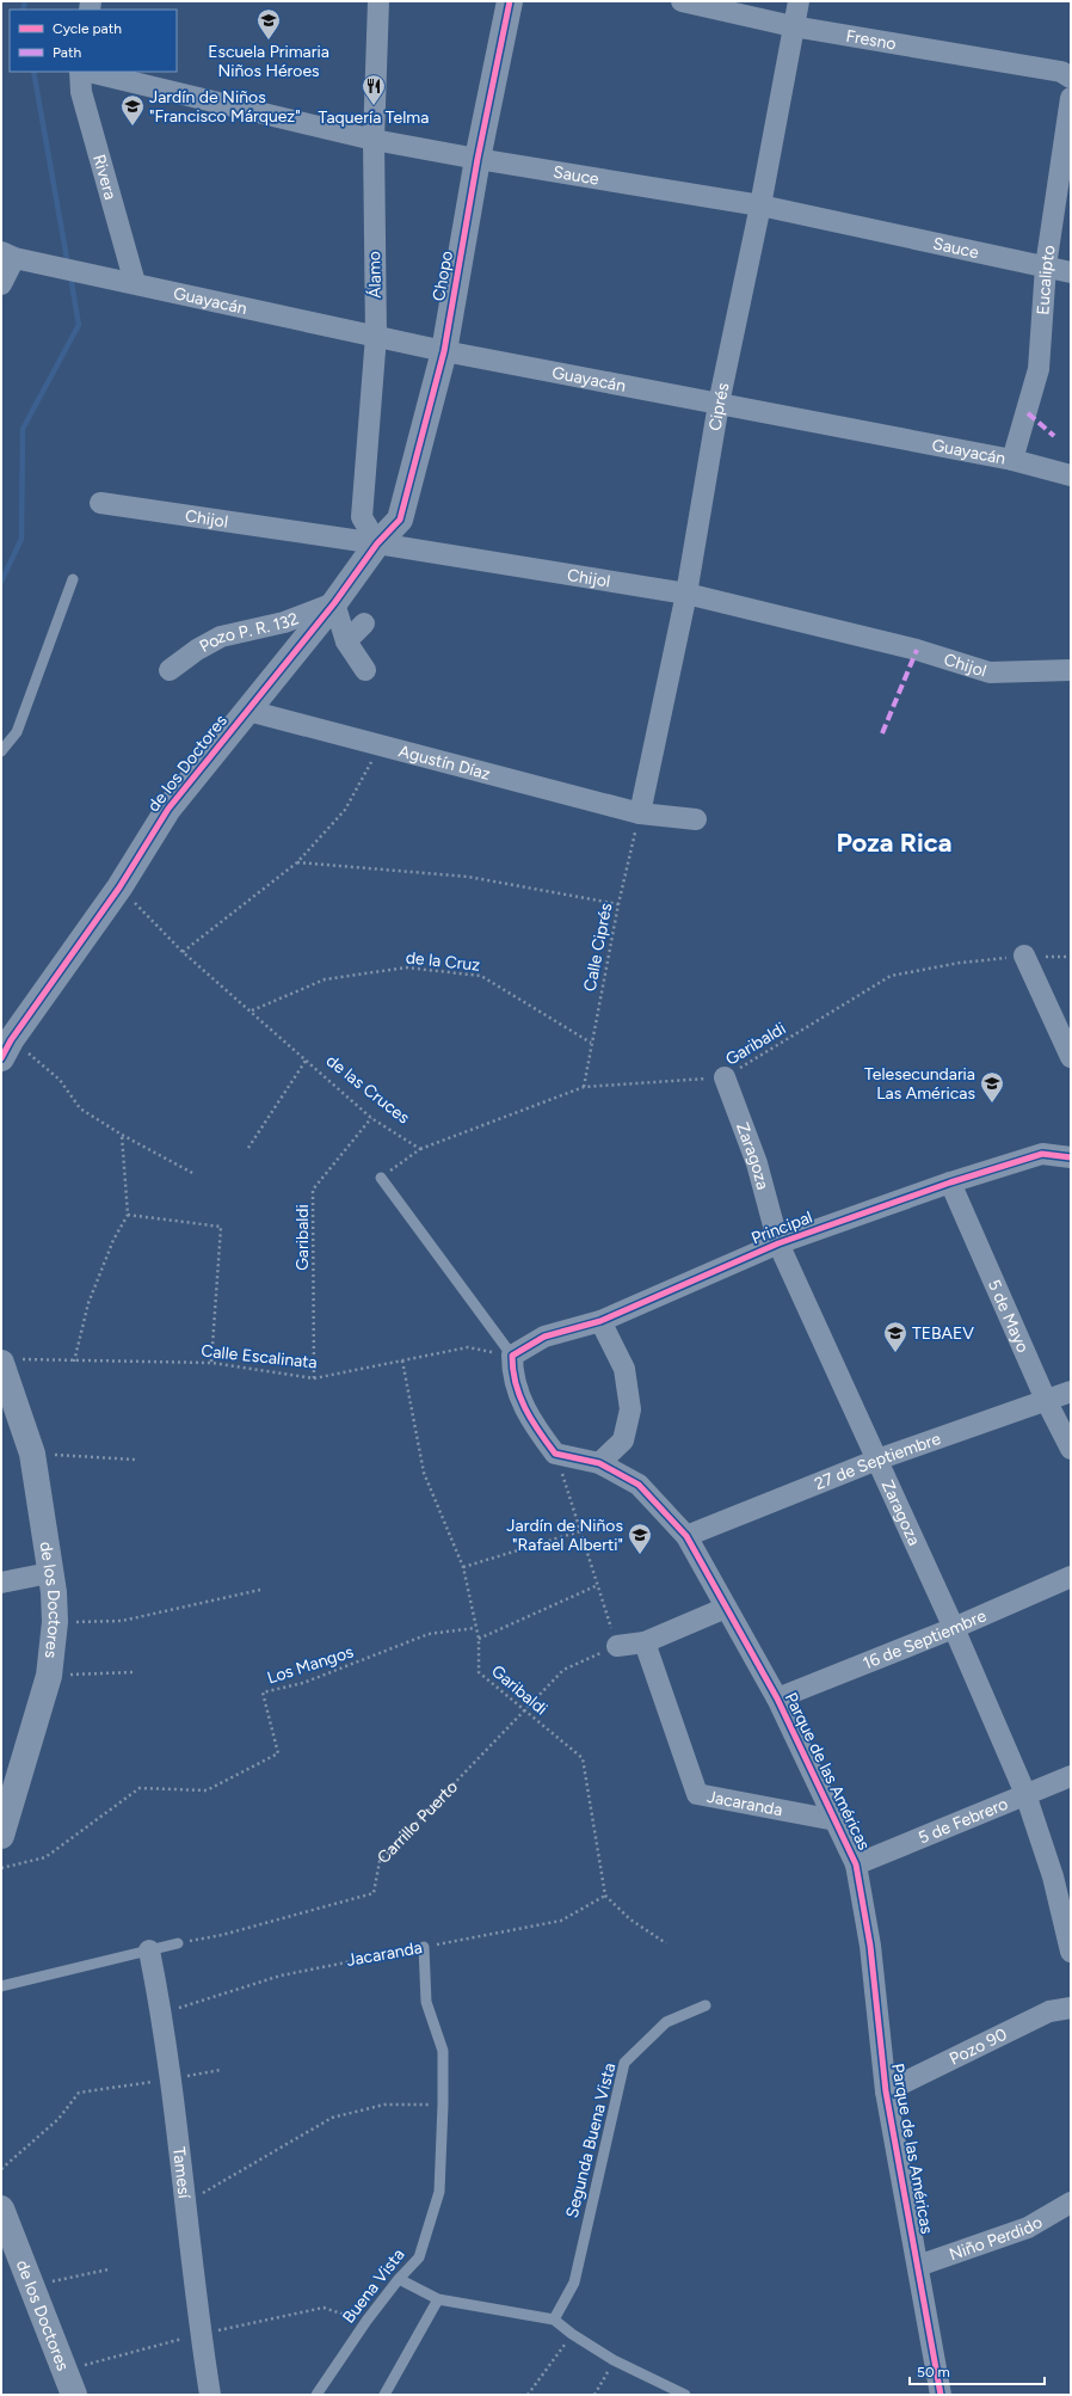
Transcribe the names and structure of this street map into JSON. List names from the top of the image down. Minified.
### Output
{"streets":{"street":["Fresno","Sauce","Rivera","Álamo","Chopo","Eucalipto","Guayacán","Ciprés","Chijol","Pozo P. R. 132","Agustín Díaz","de los Doctores","Zaragoza","Principal","5 de Mayo","27 de Septiembre","16 de Septiembre","Parque de las Américas","Jacaranda","5 de Febrero","Pozo 90","Tamesí","Niño Perdido"],"lane":["Segunda Buena Vista","Buena Vista"],"path":["Calle Ciprés","de la Cruz","Garibaldi","de las Cruces","Calle Escalinata","Los Mangos","Carrillo Puerto"]},"crossings":[["Fresno","Ciprés"],["Sauce","Álamo"],["Sauce","Chopo"],["Sauce","Eucalipto"],["Sauce","Ciprés"],["Rivera","Guayacán"],["Álamo","Chopo"],["Álamo","Guayacán"],["Álamo","Chijol"],["Álamo","de los Doctores"],["Chopo","Guayacán"],["Chopo","Chijol"],["Chopo","de los Doctores"],["Eucalipto","Guayacán"],["Guayacán","Ciprés"],["Ciprés","Chijol"],["Ciprés","Agustín Díaz"],["Ciprés","Calle Ciprés"],["Chijol","de los Doctores"],["Pozo P. R. 132","de los Doctores"],["Agustín Díaz","de los Doctores"],["Agustín Díaz","Calle Ciprés"],["de los Doctores","de las Cruces"],["de los Doctores","Calle Escalinata"],["Calle Ciprés","de la Cruz"],["Calle Ciprés","Garibaldi"],["de la Cruz","de las Cruces"],["Garibaldi","de las Cruces"],["Garibaldi","Zaragoza"],["Garibaldi","Calle Escalinata"],["Garibaldi","Los Mangos"],["Garibaldi","Jacaranda"],["Garibaldi","Carrillo Puerto"],["Zaragoza","Principal"],["Zaragoza","27 de Septiembre"],["Zaragoza","16 de Septiembre"],["Zaragoza","5 de Febrero"],["Principal","5 de Mayo"],["Principal","Calle Escalinata"],["Principal","Parque de las Américas"],["5 de Mayo","27 de Septiembre"],["Calle Escalinata","Parque de las Américas"],["27 de Septiembre","Parque de las Américas"],["16 de Septiembre","Parque de las Américas"],["Parque de las Américas","Jacaranda"],["Parque de las Américas","5 de Febrero"],["Parque de las Américas","Pozo 90"],["Parque de las Américas","Niño Perdido"],["Jacaranda","Tamesí"],["Jacaranda","Buena Vista"]],"districts":["Poza Rica"],"places":{"school or university":["Escuela Primaria Niños Héroes","Jardín de Niños \"Francisco Márquez\"","Telesecundaria Las Américas","TEBAEV","Jardín de Niños \"Rafael Alberti\""],"restaurant":["Taquería Telma"]},"legend":["Cycle path","Path"],"scale_bar":"50 m"}
